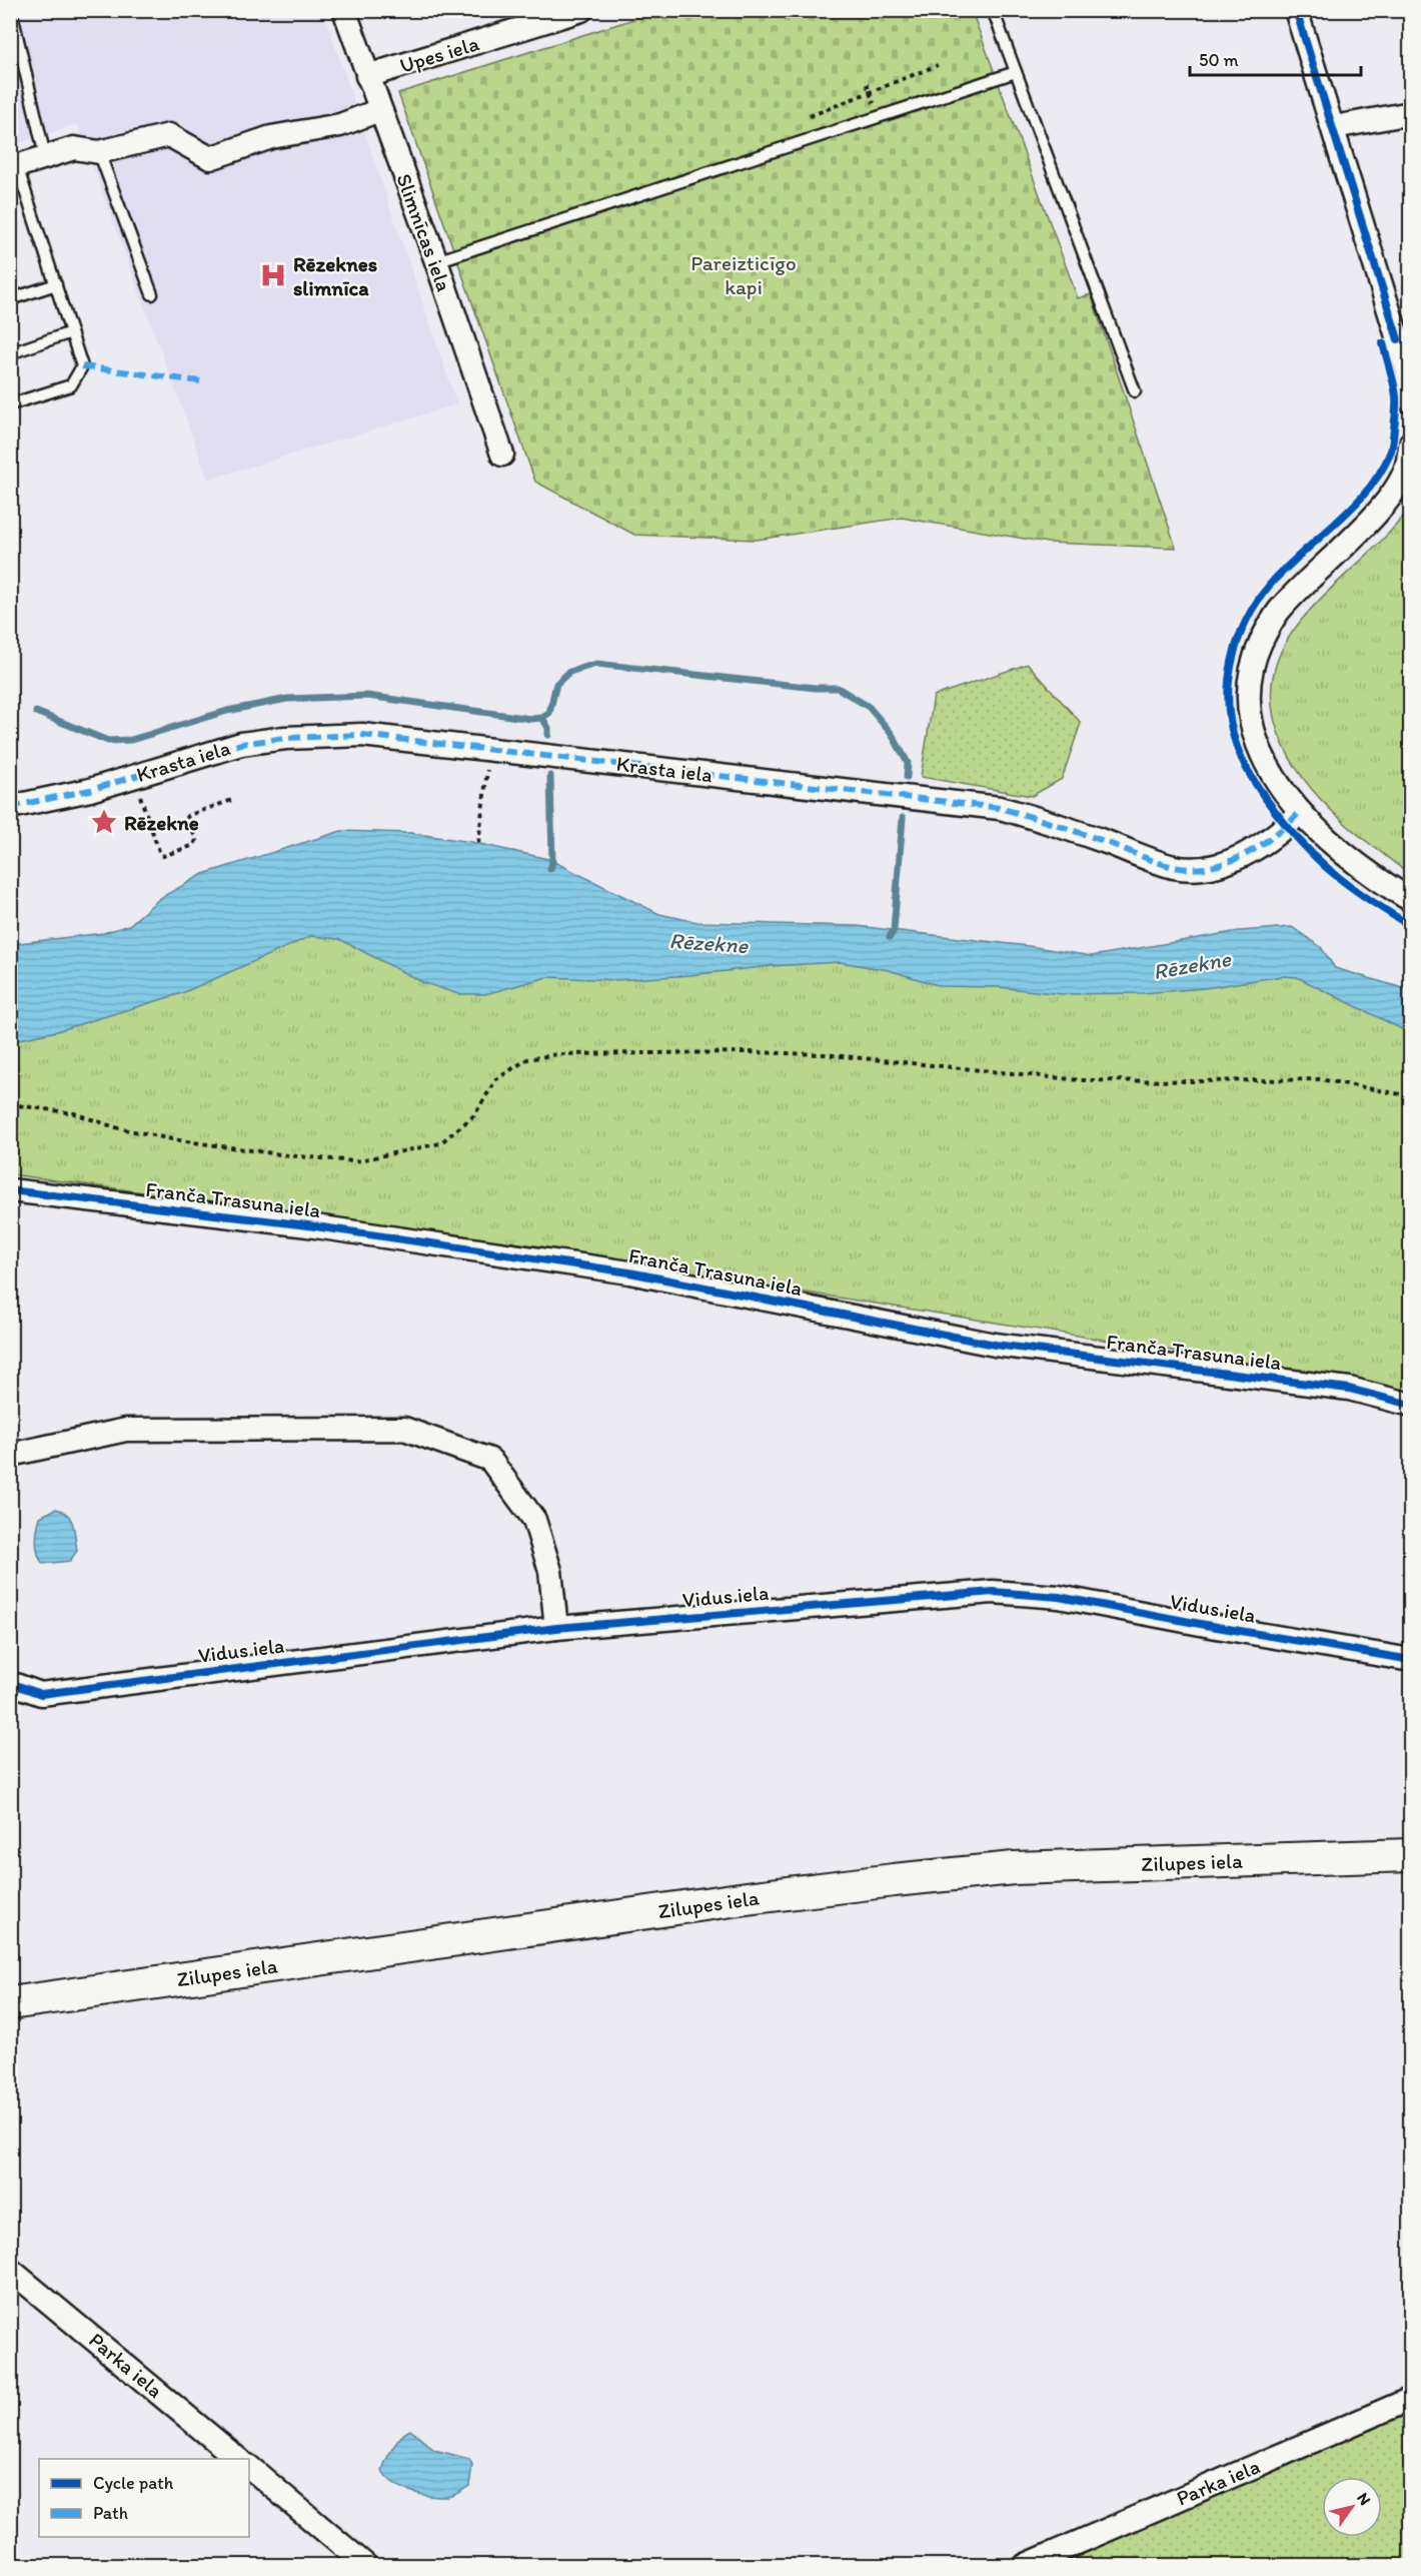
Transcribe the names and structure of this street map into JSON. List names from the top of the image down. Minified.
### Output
{"streets":{"main road":["Zilupes iela"],"street":["Upes iela","Slimnīcas iela","Krasta iela","Franča Trasuna iela","Vidus iela","Parka iela"]},"crossings":[["Upes iela","Slimnīcas iela"]],"water":["Rēzekne"],"parks":["Pareizticīgo kapi"],"places":{"hospital":["Rēzeknes slimnīca"],"place":["Rēzekne"]},"legend":["Cycle path","Path"],"scale_bar":"50 m","north":"top right"}
